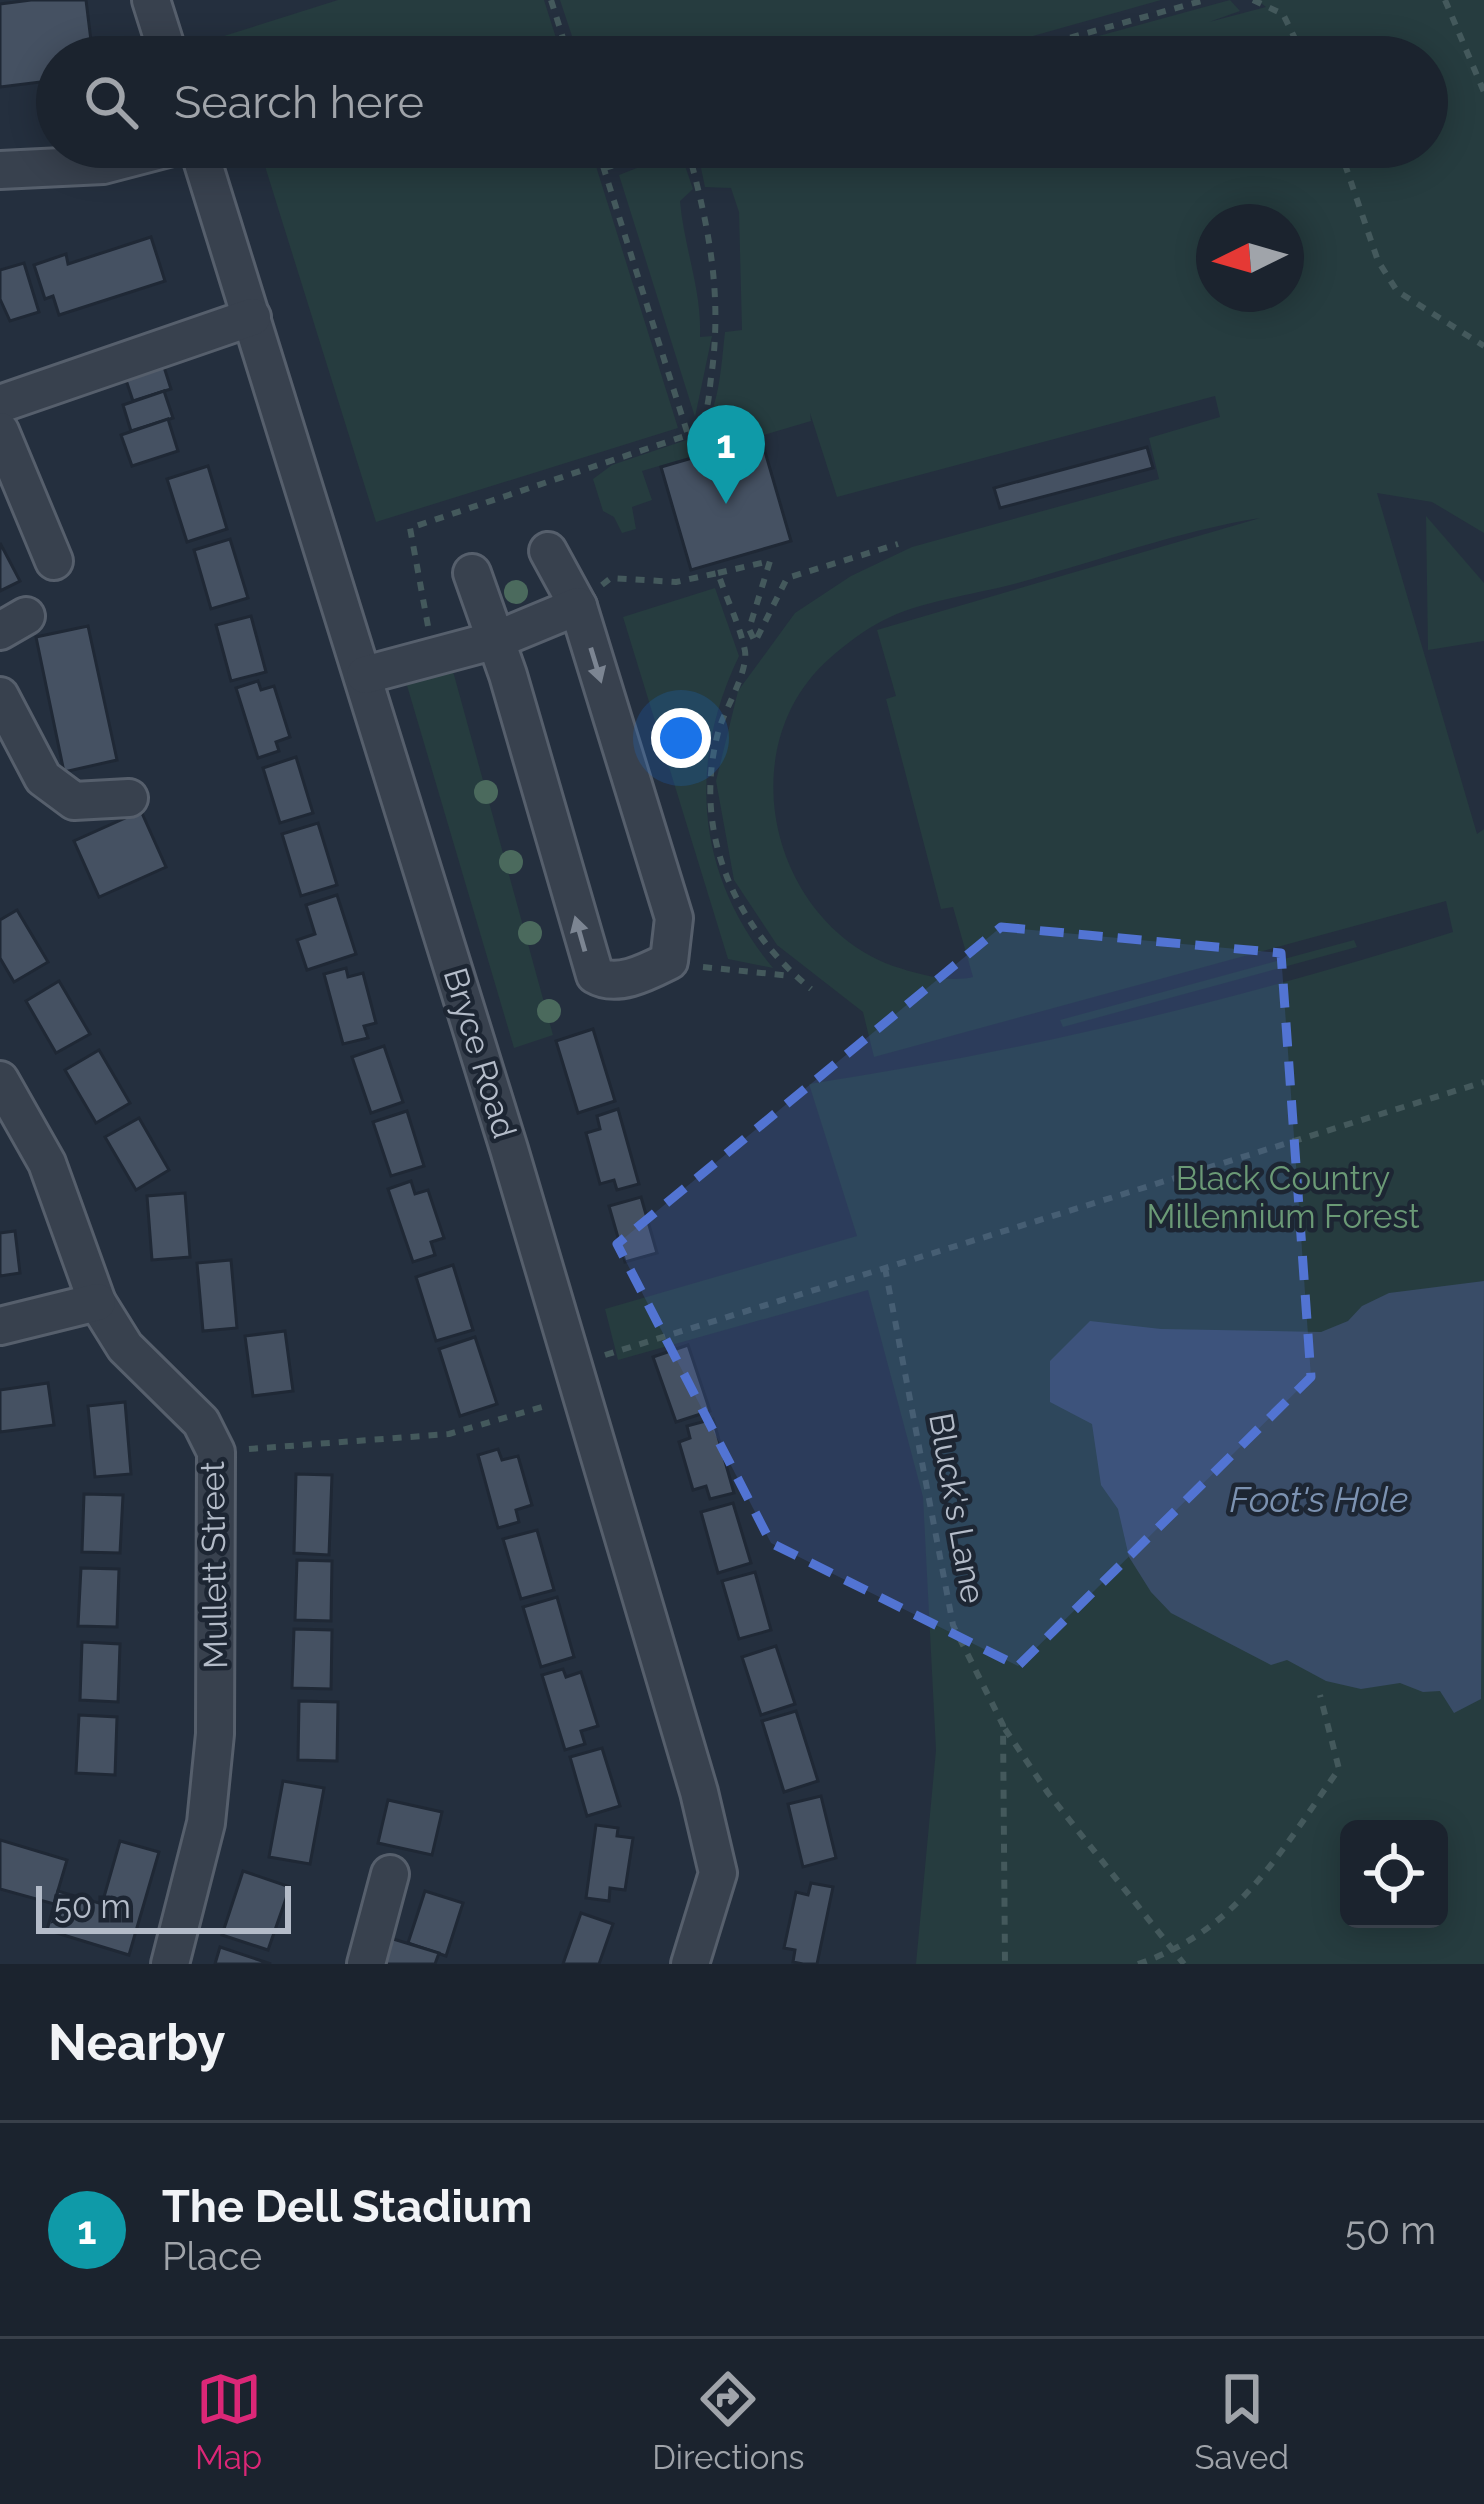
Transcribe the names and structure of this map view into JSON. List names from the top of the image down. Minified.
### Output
{"streets":{"street":["Bryce Road","Mullett Street"],"path":["Bluck's Lane"]},"water":["Foot's Hole"],"parks":["Black Country Millennium Forest"],"scale_bar":"50 m","north":"left","page":{"search":"Search here","pins":"1","scale":"50 m","heading":"Nearby","list":[{"mark":"1","name":"The Dell Stadium","note":"Place","value":"50 m"}],"nav":["Map","Directions","Saved"]}}
